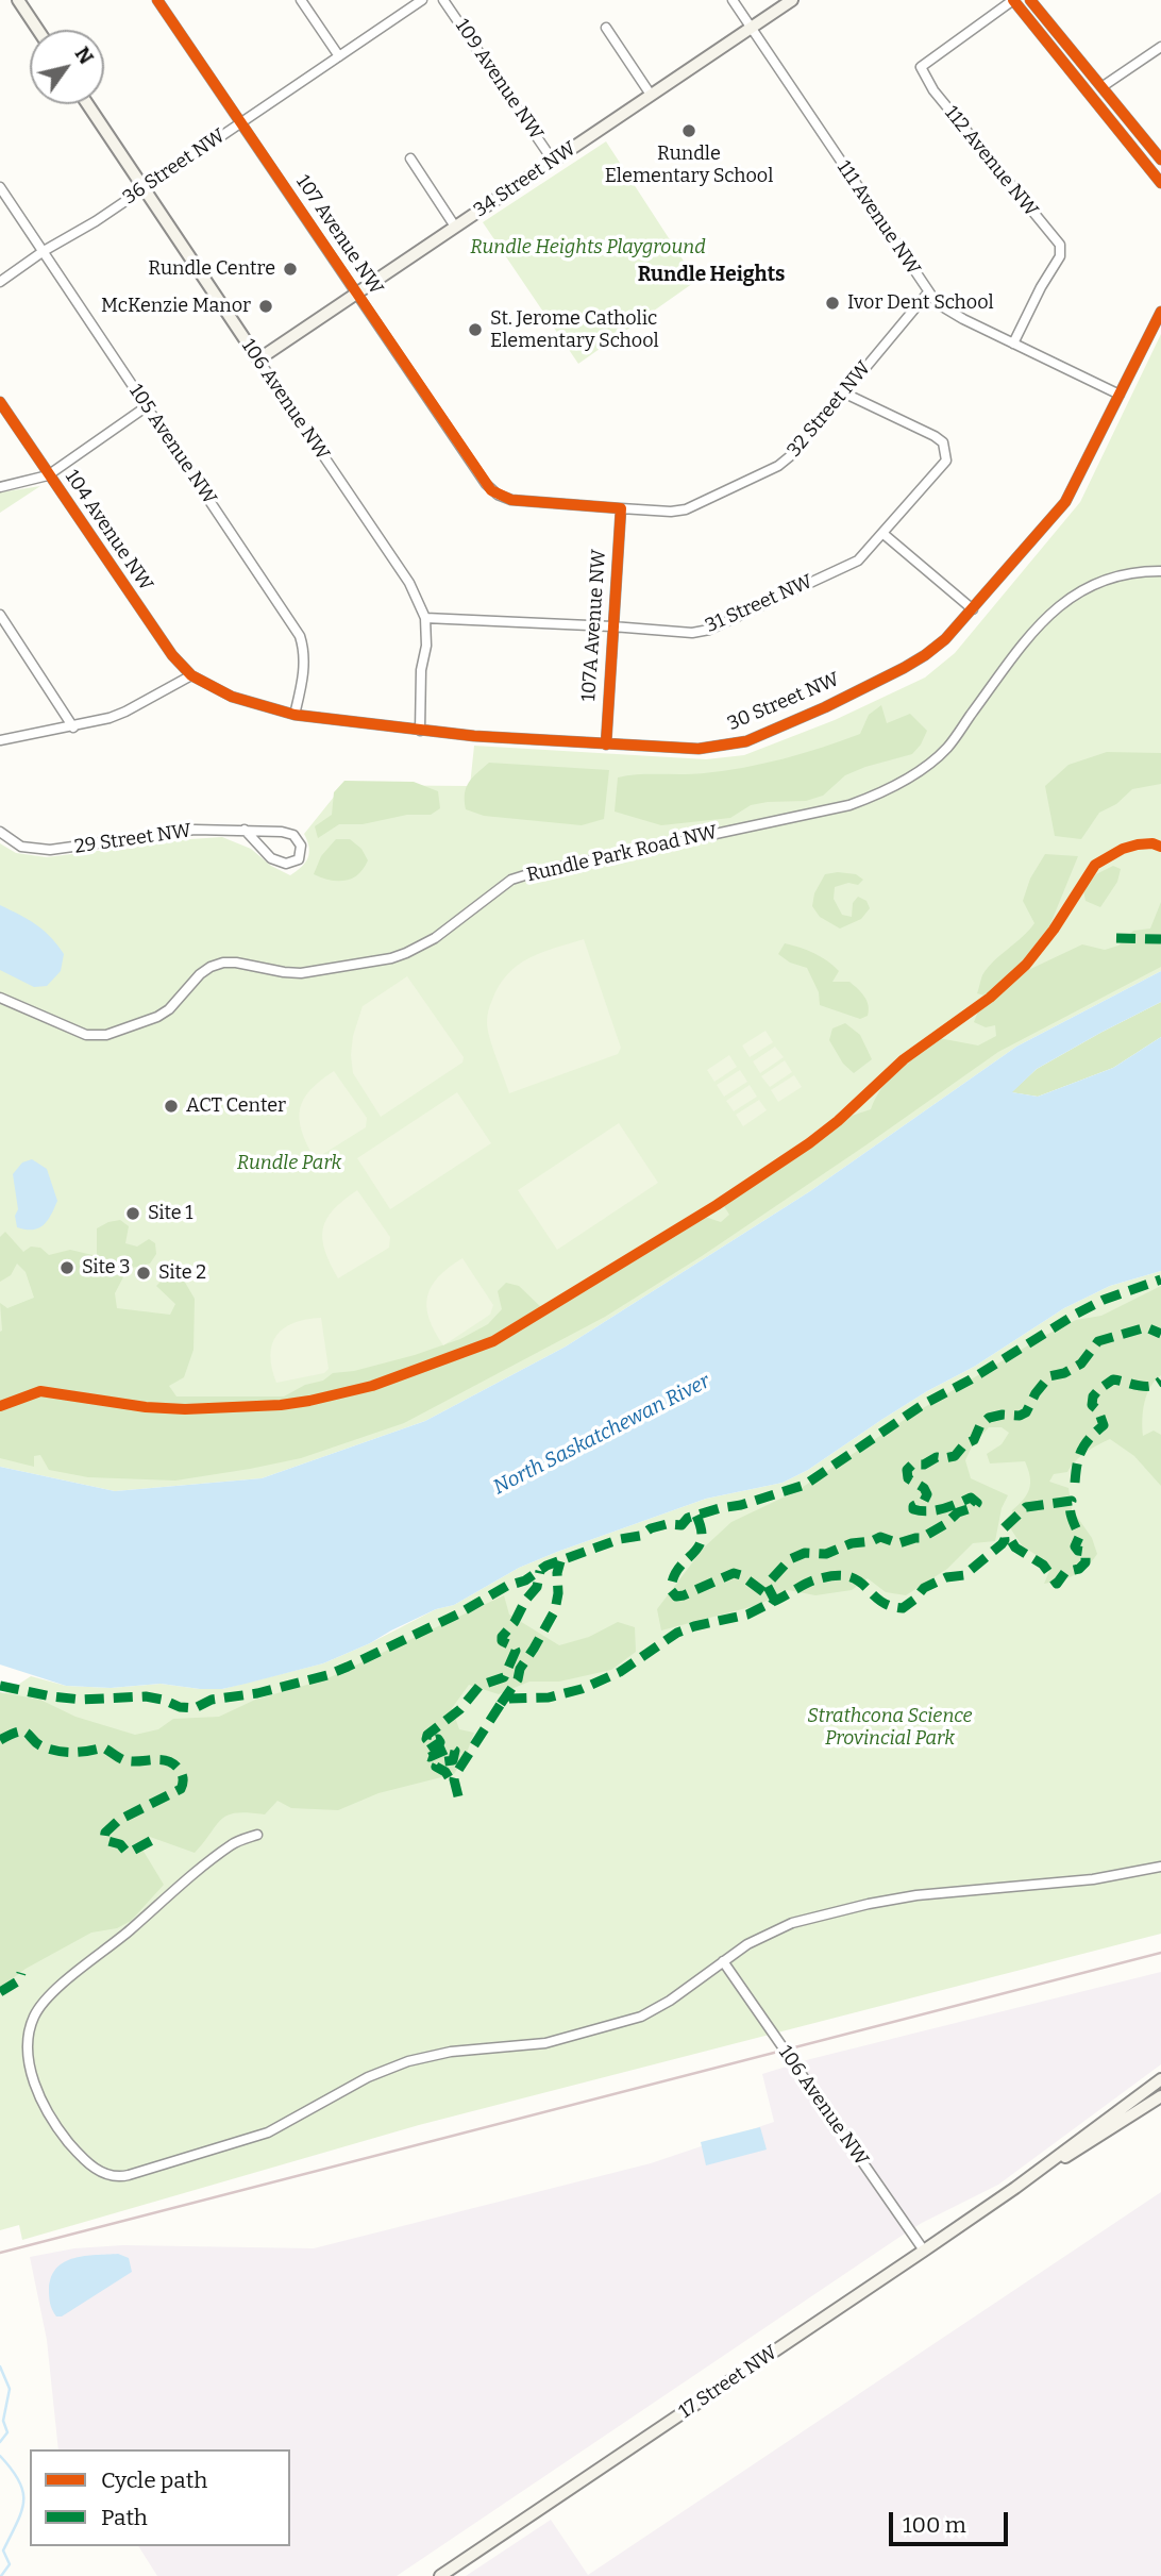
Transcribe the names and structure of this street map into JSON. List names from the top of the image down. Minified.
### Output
{"streets":{"main road":["34 Street NW","106 Avenue NW","17 Street NW"],"street":["109 Avenue NW","112 Avenue NW","36 Street NW","111 Avenue NW","107 Avenue NW","32 Street NW","105 Avenue NW","104 Avenue NW","31 Street NW","107A Avenue NW","30 Street NW","29 Street NW","Rundle Park Road NW"]},"crossings":[["109 Avenue NW","34 Street NW"],["112 Avenue NW","111 Avenue NW"],["36 Street NW","107 Avenue NW"],["36 Street NW","106 Avenue NW"],["36 Street NW","105 Avenue NW"],["34 Street NW","111 Avenue NW"],["34 Street NW","107 Avenue NW"],["34 Street NW","106 Avenue NW"],["111 Avenue NW","32 Street NW"],["111 Avenue NW","30 Street NW"],["107 Avenue NW","32 Street NW"],["106 Avenue NW","31 Street NW"],["106 Avenue NW","30 Street NW"],["106 Avenue NW","17 Street NW"],["32 Street NW","31 Street NW"],["32 Street NW","107A Avenue NW"],["105 Avenue NW","30 Street NW"],["104 Avenue NW","30 Street NW"],["31 Street NW","107A Avenue NW"],["107A Avenue NW","30 Street NW"]],"districts":["Rundle Heights"],"water":["North Saskatchewan River"],"parks":["Rundle Heights Playground","Rundle Park","Strathcona Science Provincial Park"],"places":["Rundle Elementary School","Rundle Centre","Ivor Dent School","McKenzie Manor","St. Jerome Catholic Elementary School","ACT Center","Site 1","Site 3","Site 2"],"legend":["Cycle path","Path"],"scale_bar":"100 m","north":"top right"}
